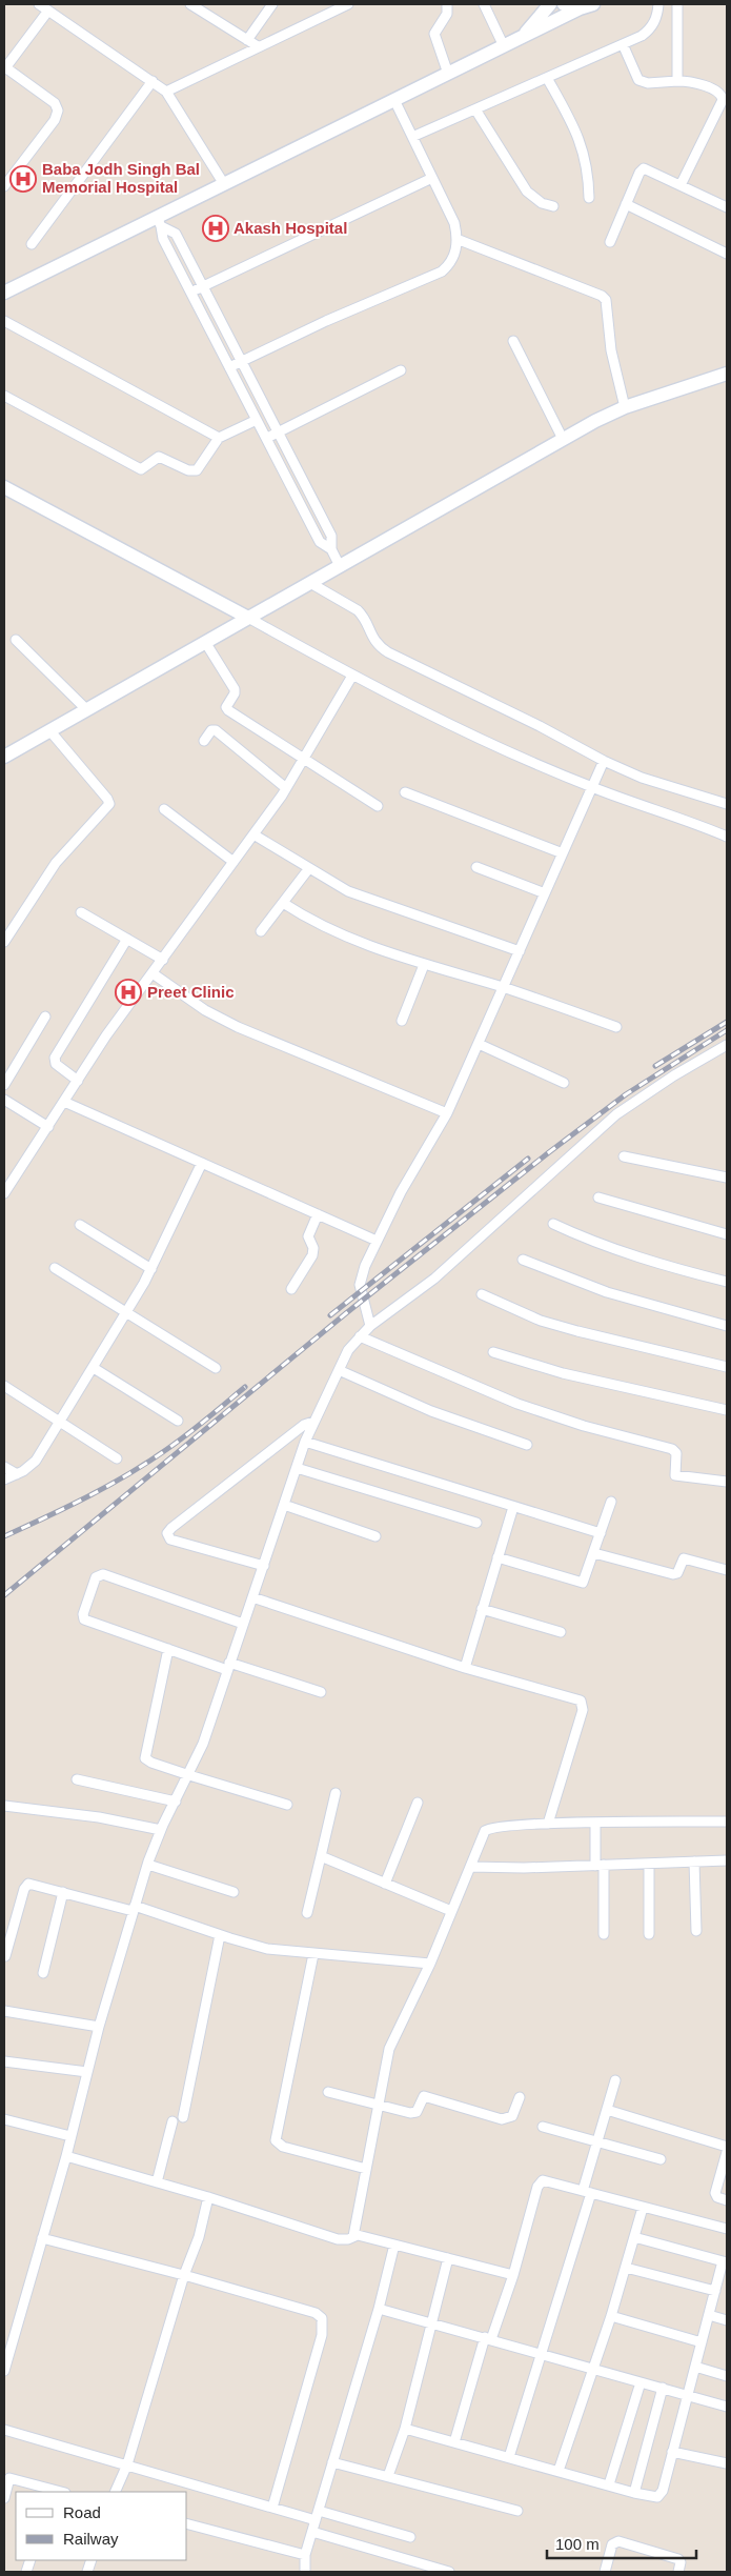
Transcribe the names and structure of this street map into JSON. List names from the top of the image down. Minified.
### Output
{"places":{"hospital":["Baba Jodh Singh Bal Memorial Hospital","Akash Hospital","Preet Clinic"]},"legend":["Road","Railway"],"scale_bar":"100 m"}
